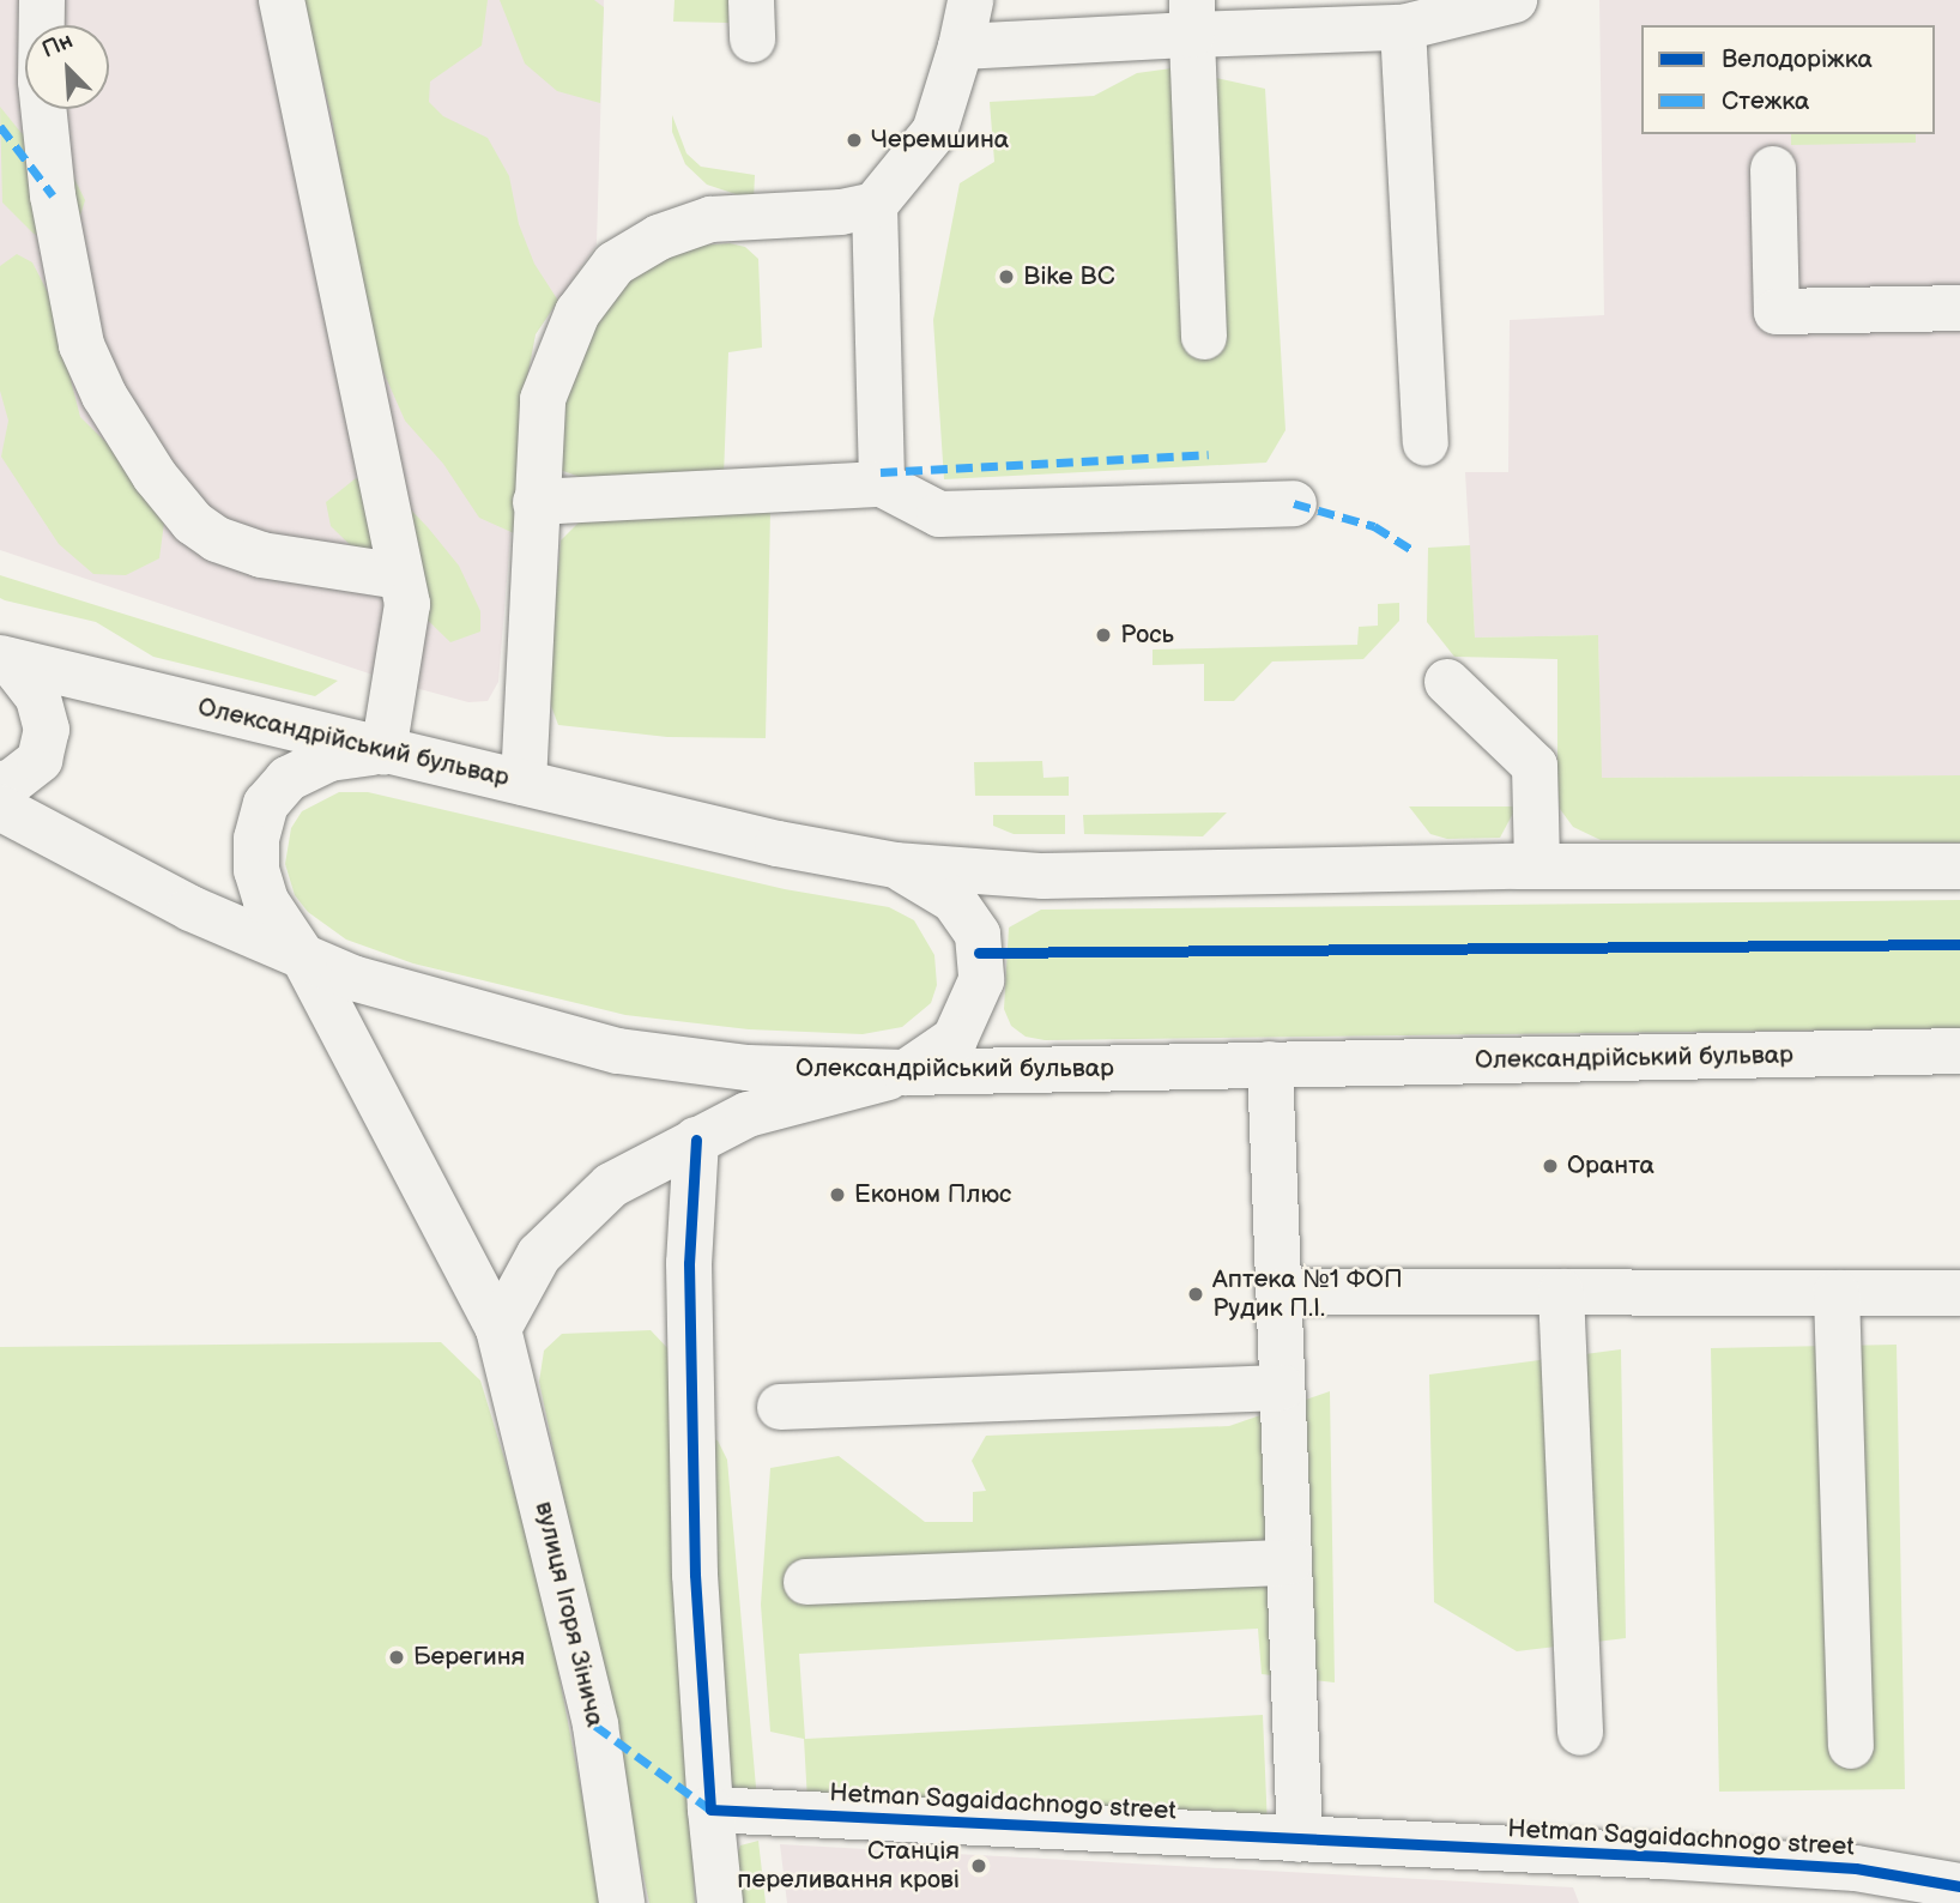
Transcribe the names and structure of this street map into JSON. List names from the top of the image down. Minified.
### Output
{"streets":{"main road":["Олександрійський бульвар","вулиця Ігоря Зінича","Hetman Sagaidachnogo street"]},"crossings":[["Олександрійський бульвар","вулиця Ігоря Зінича"]],"places":["Черемшина","Bike BC","Рось","Оранта","Економ Плюс","Аптека №1 ФОП Рудик П.І.","Берегиня","Станція переливання крові"],"legend":["Велодоріжка","Стежка"],"north":"top left"}
